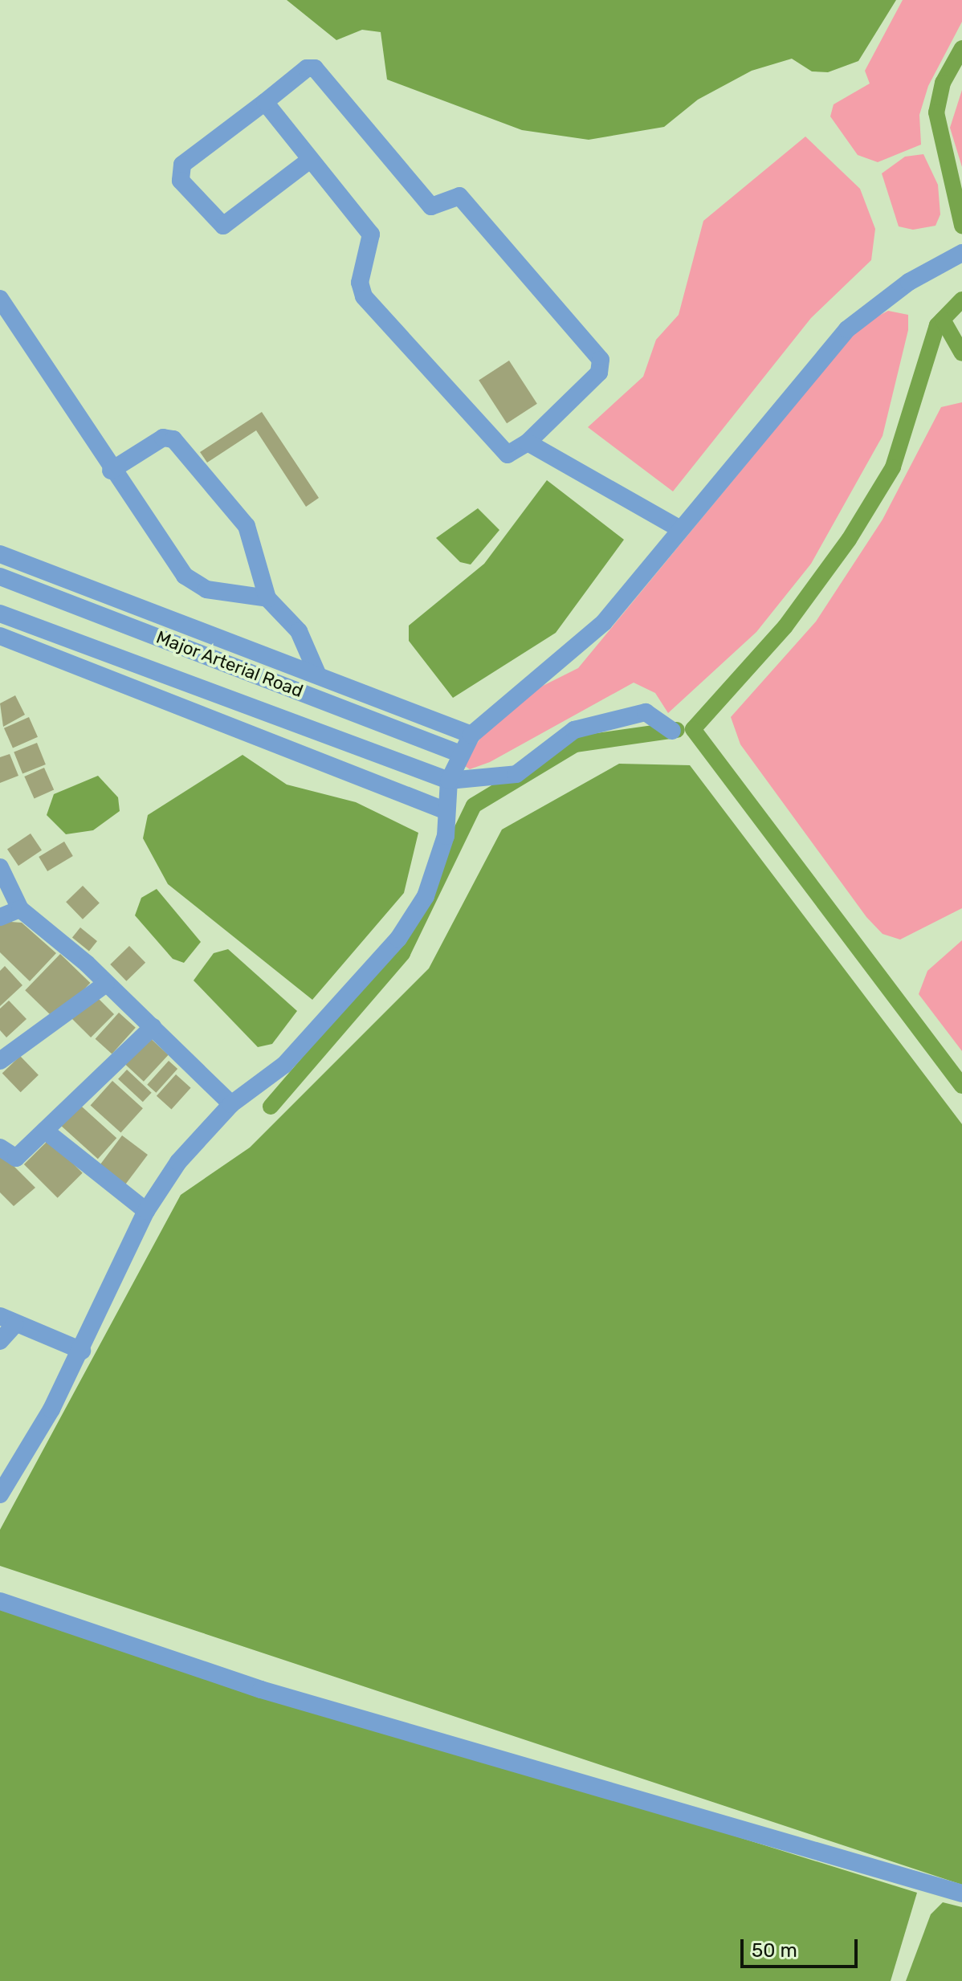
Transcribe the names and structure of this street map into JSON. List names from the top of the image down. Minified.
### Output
{"streets":{"street":["Major Arterial Road"]},"scale_bar":"50 m"}
